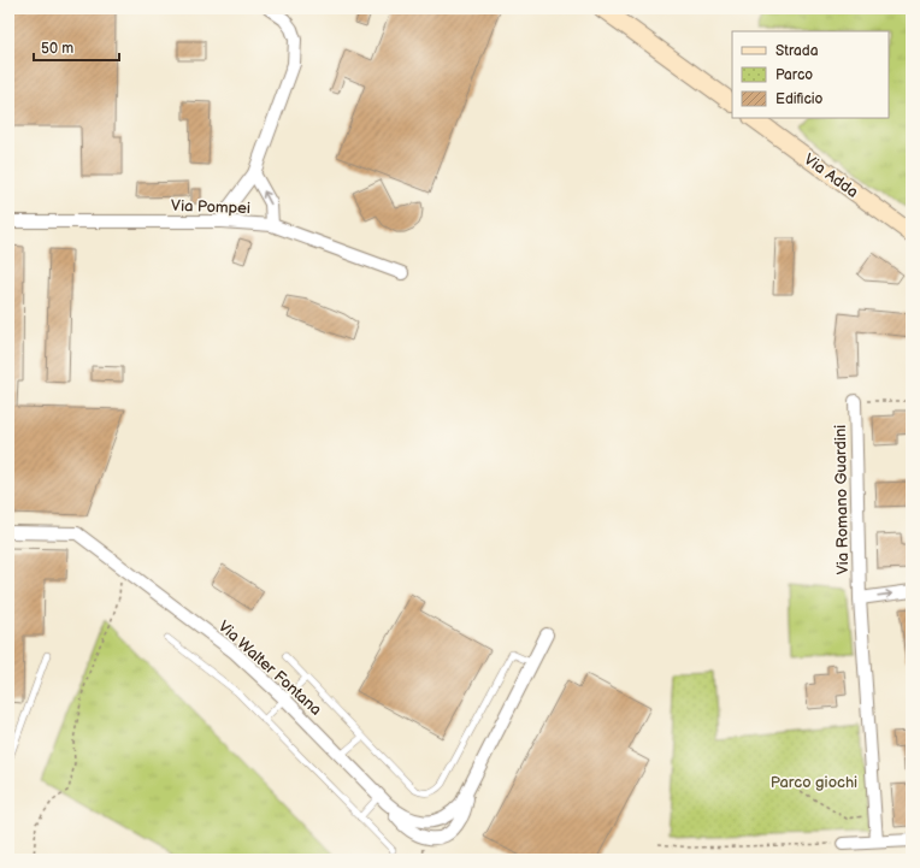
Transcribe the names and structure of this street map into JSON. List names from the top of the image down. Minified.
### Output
{"streets":{"main road":["Via Adda"],"street":["Via Pompei","Via Romano Guardini","Via Walter Fontana"]},"parks":["Parco giochi"],"legend":["Strada","Parco","Edificio"],"scale_bar":"50 m"}
